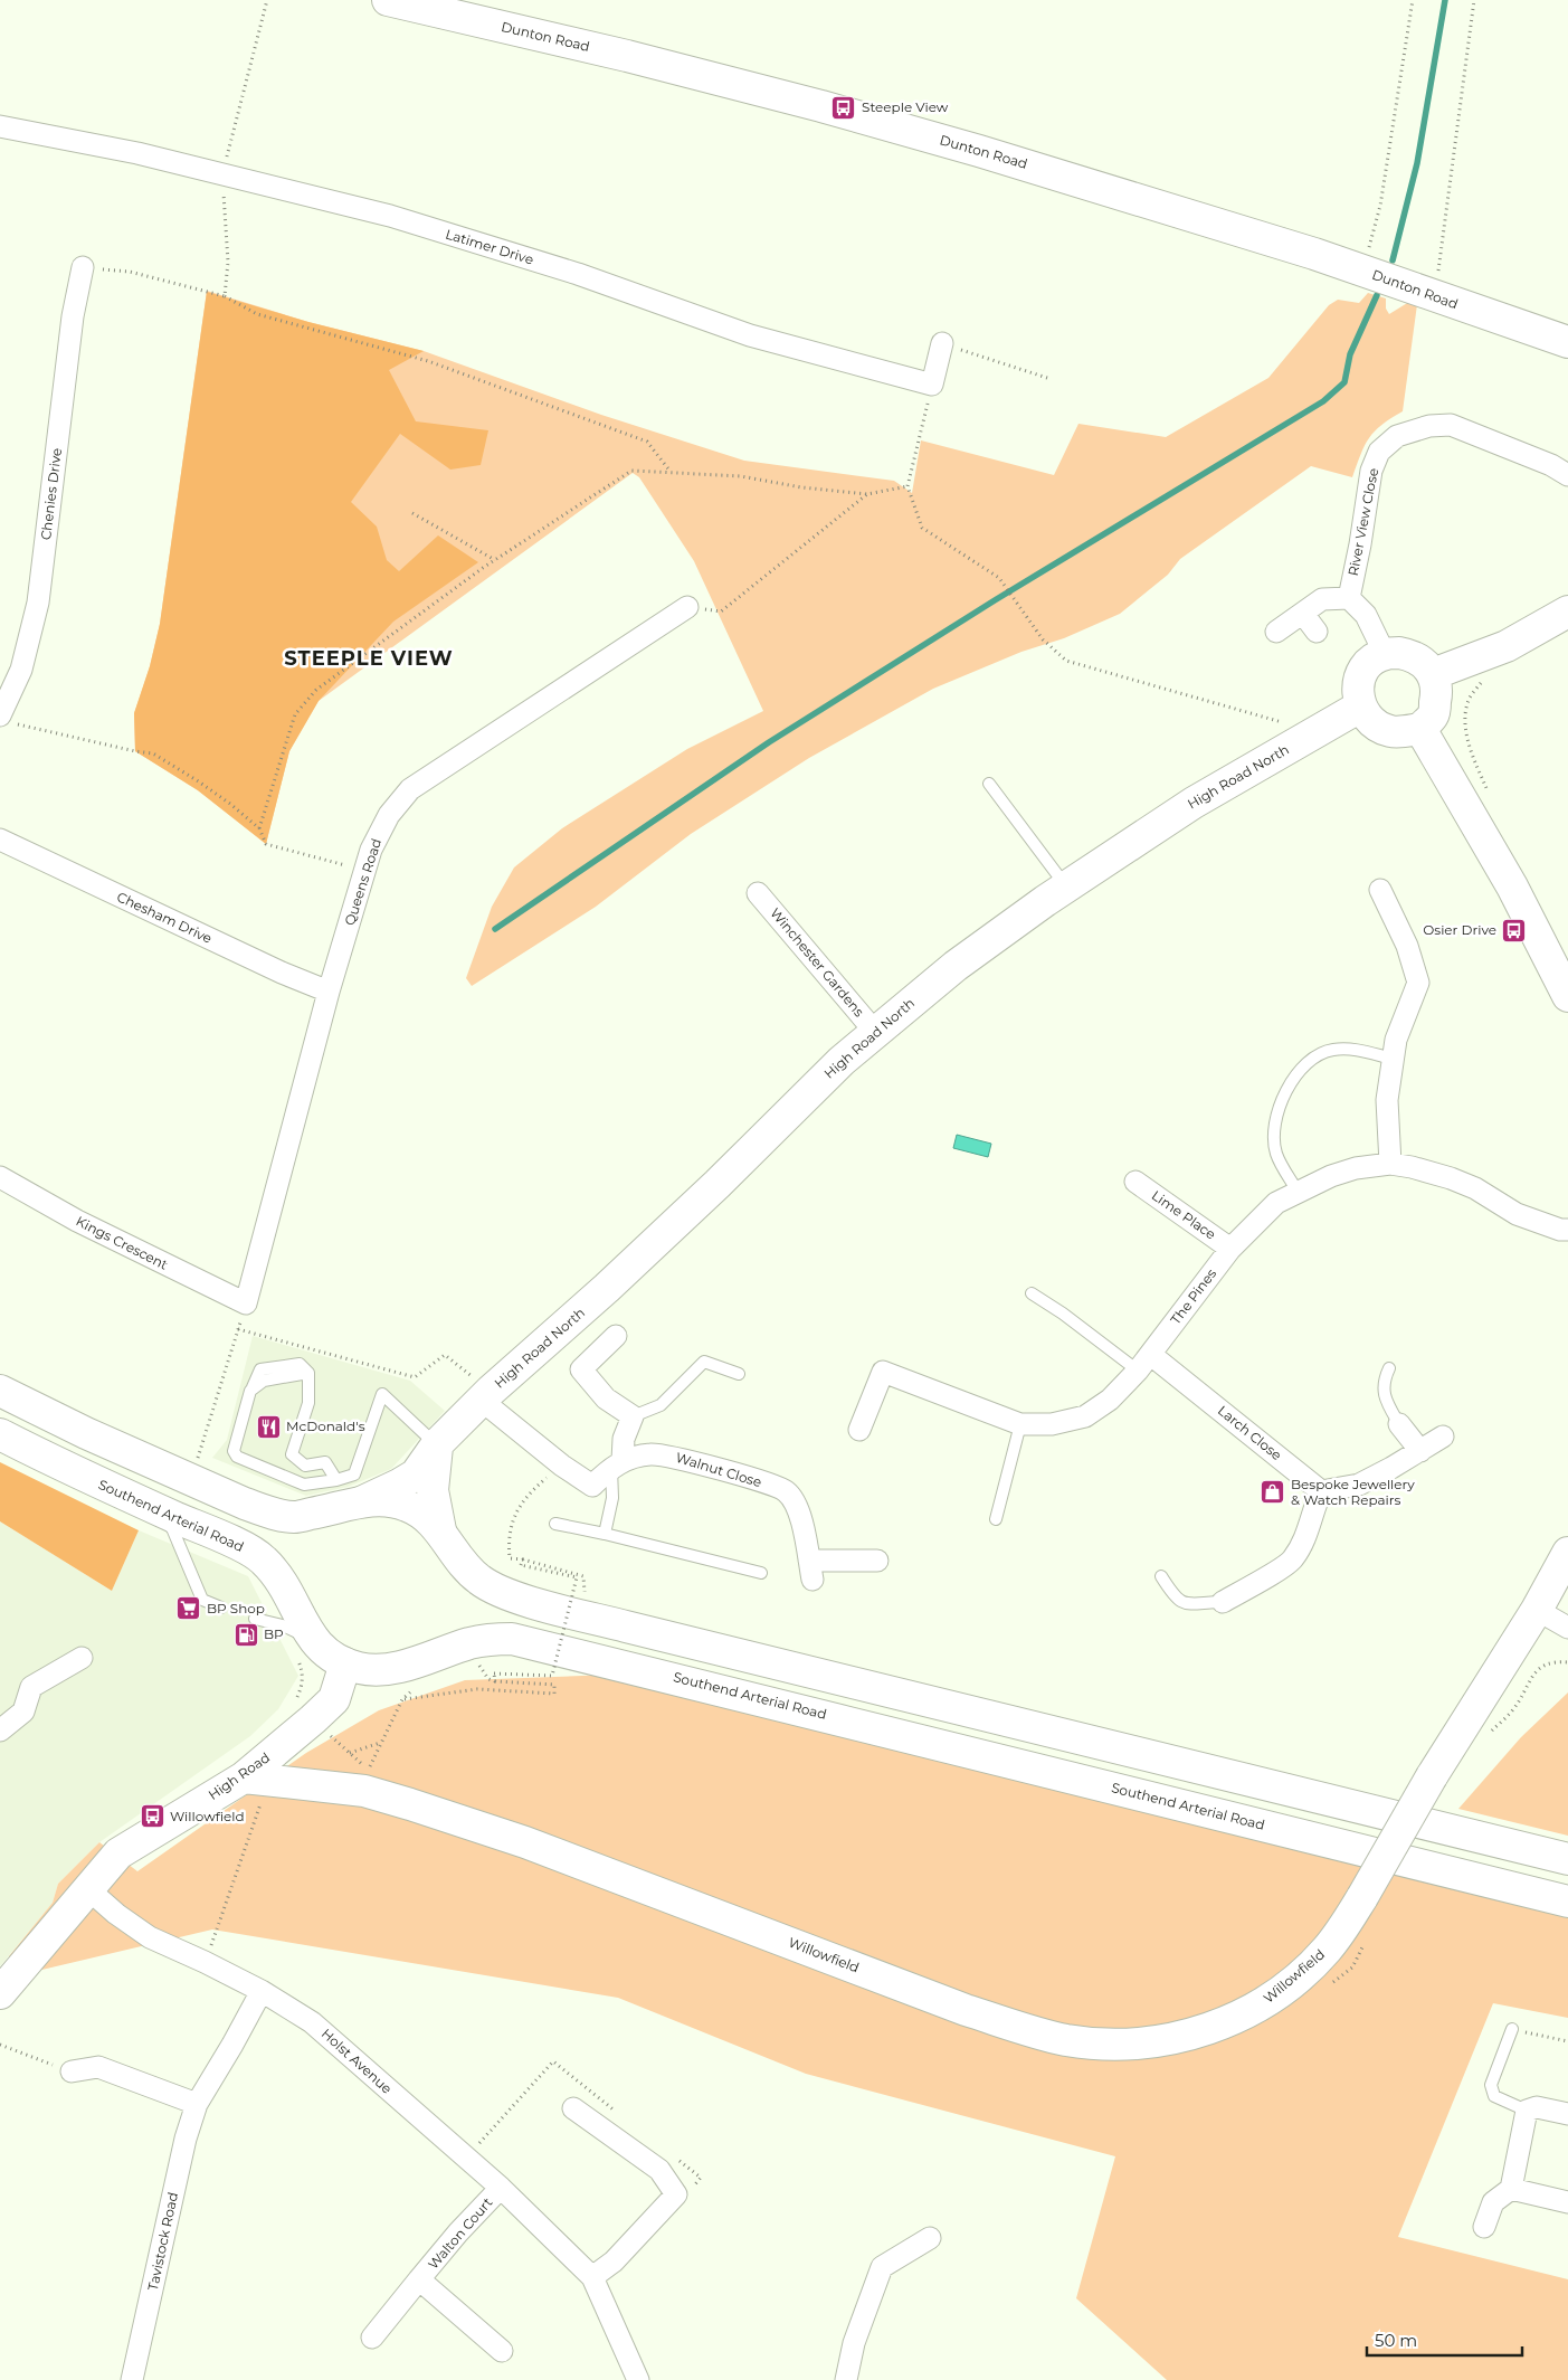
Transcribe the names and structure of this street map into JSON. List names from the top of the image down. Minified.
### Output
{"streets":{"main road":["Dunton Road","High Road North","Southend Arterial Road","High Road","Willowfield"],"street":["Latimer Drive","Chenies Drive","River View Close","Queens Road","Chesham Drive","Winchester Gardens","Lime Place","Kings Crescent","The Pines","Larch Close","Walnut Close","Holst Avenue","Walton Court","Tavistock Road"]},"crossings":[["High Road North","Winchester Gardens"],["Queens Road","Chesham Drive"],["Queens Road","Kings Crescent"],["Lime Place","The Pines"],["The Pines","Larch Close"],["Southend Arterial Road","High Road"],["High Road","Willowfield"],["High Road","Holst Avenue"],["Holst Avenue","Walton Court"],["Holst Avenue","Tavistock Road"]],"districts":["STEEPLE VIEW"],"places":{"bus stop":["Steeple View","Osier Drive","Willowfield"],"restaurant":["McDonald's"],"shop":["Bespoke Jewellery & Watch Repairs"],"supermarket":["BP Shop"],"fuel station":["BP"]},"scale_bar":"50 m"}
